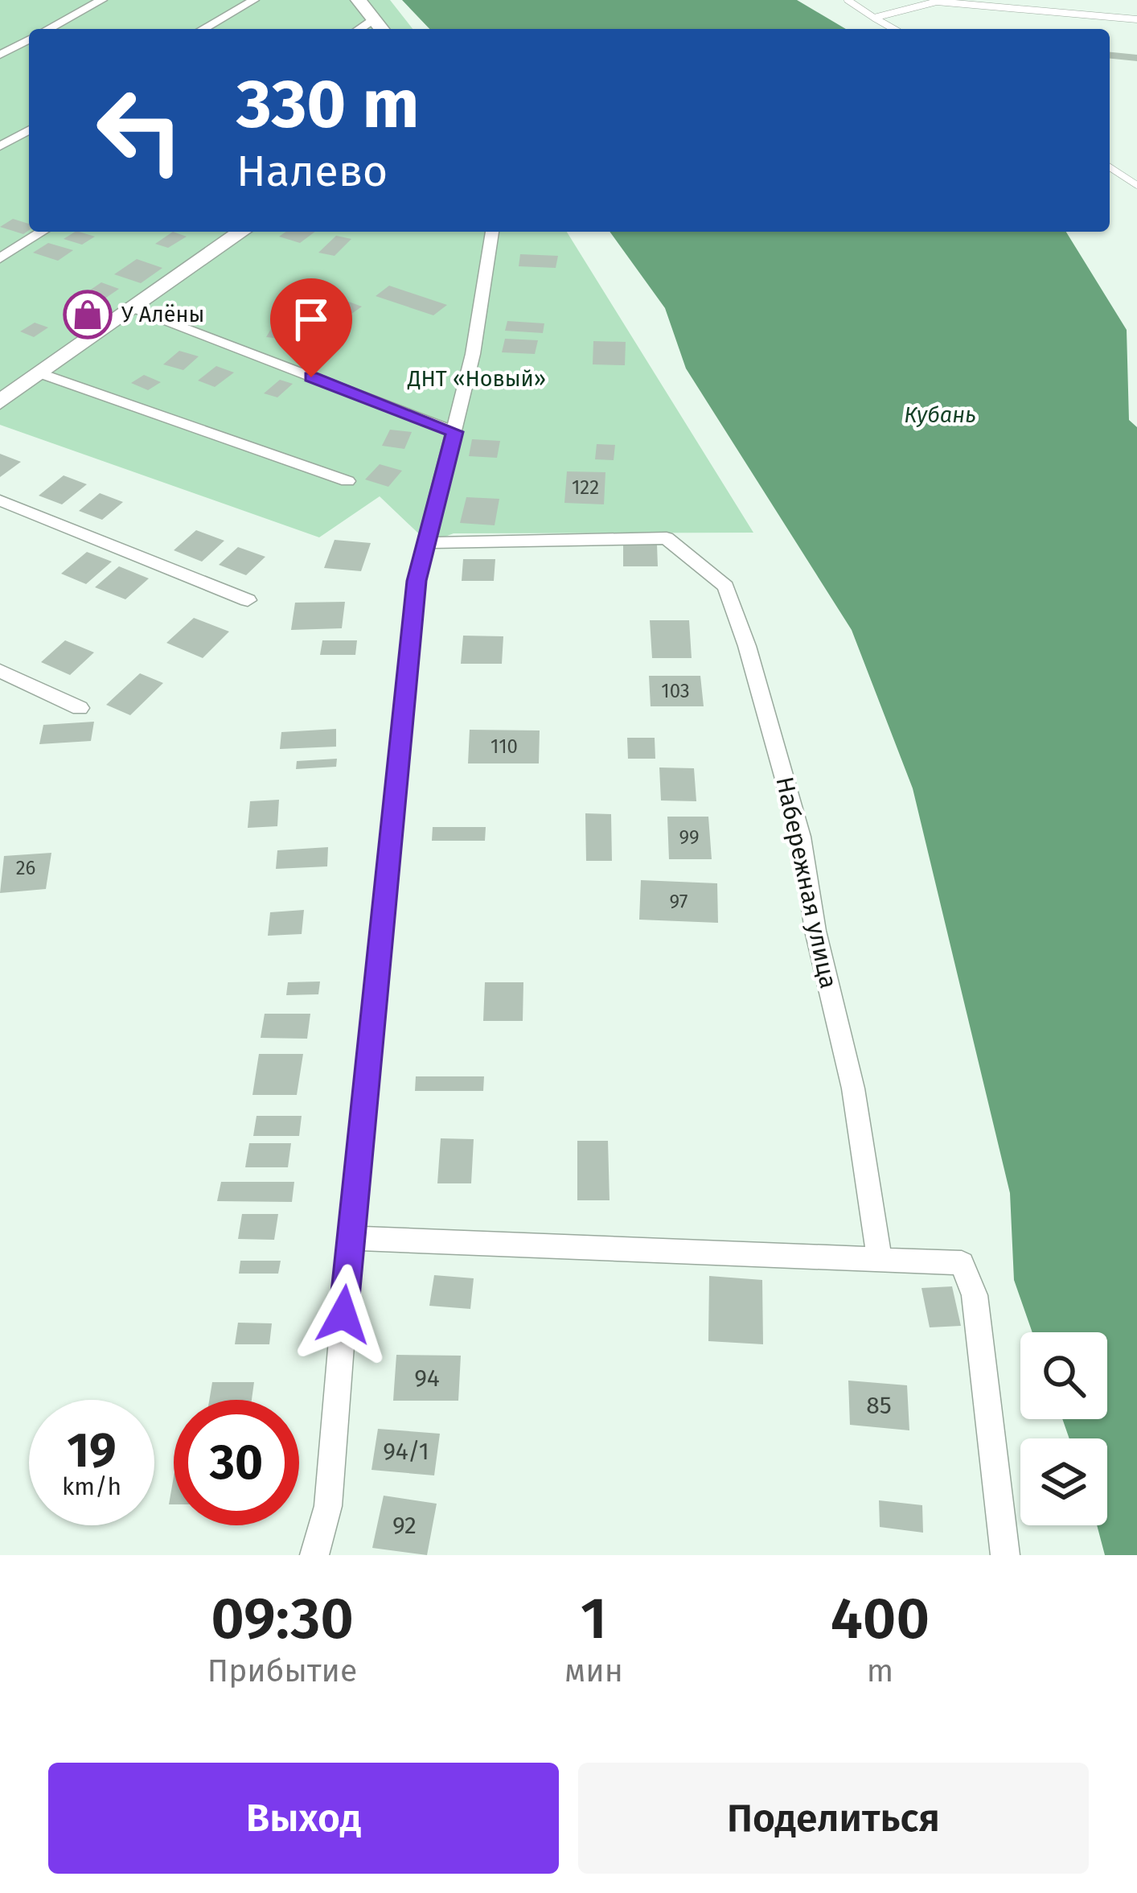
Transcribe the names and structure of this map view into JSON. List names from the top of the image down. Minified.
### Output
{"streets":{"street":["Набережная улица"]},"water":["Кубань"],"parks":["ДНТ «Новый»"],"places":{"shop":["У Алёны"]},"house_numbers":["122","103","110","99","26","97","94","85","94/1","92"],"page":{"turn":["330 m","Налево"],"speed":"19 km/h","limit":"30","eta":["09:30","Прибытие","1","мин","400","m"],"buttons":["Выход","Поделиться"]}}
